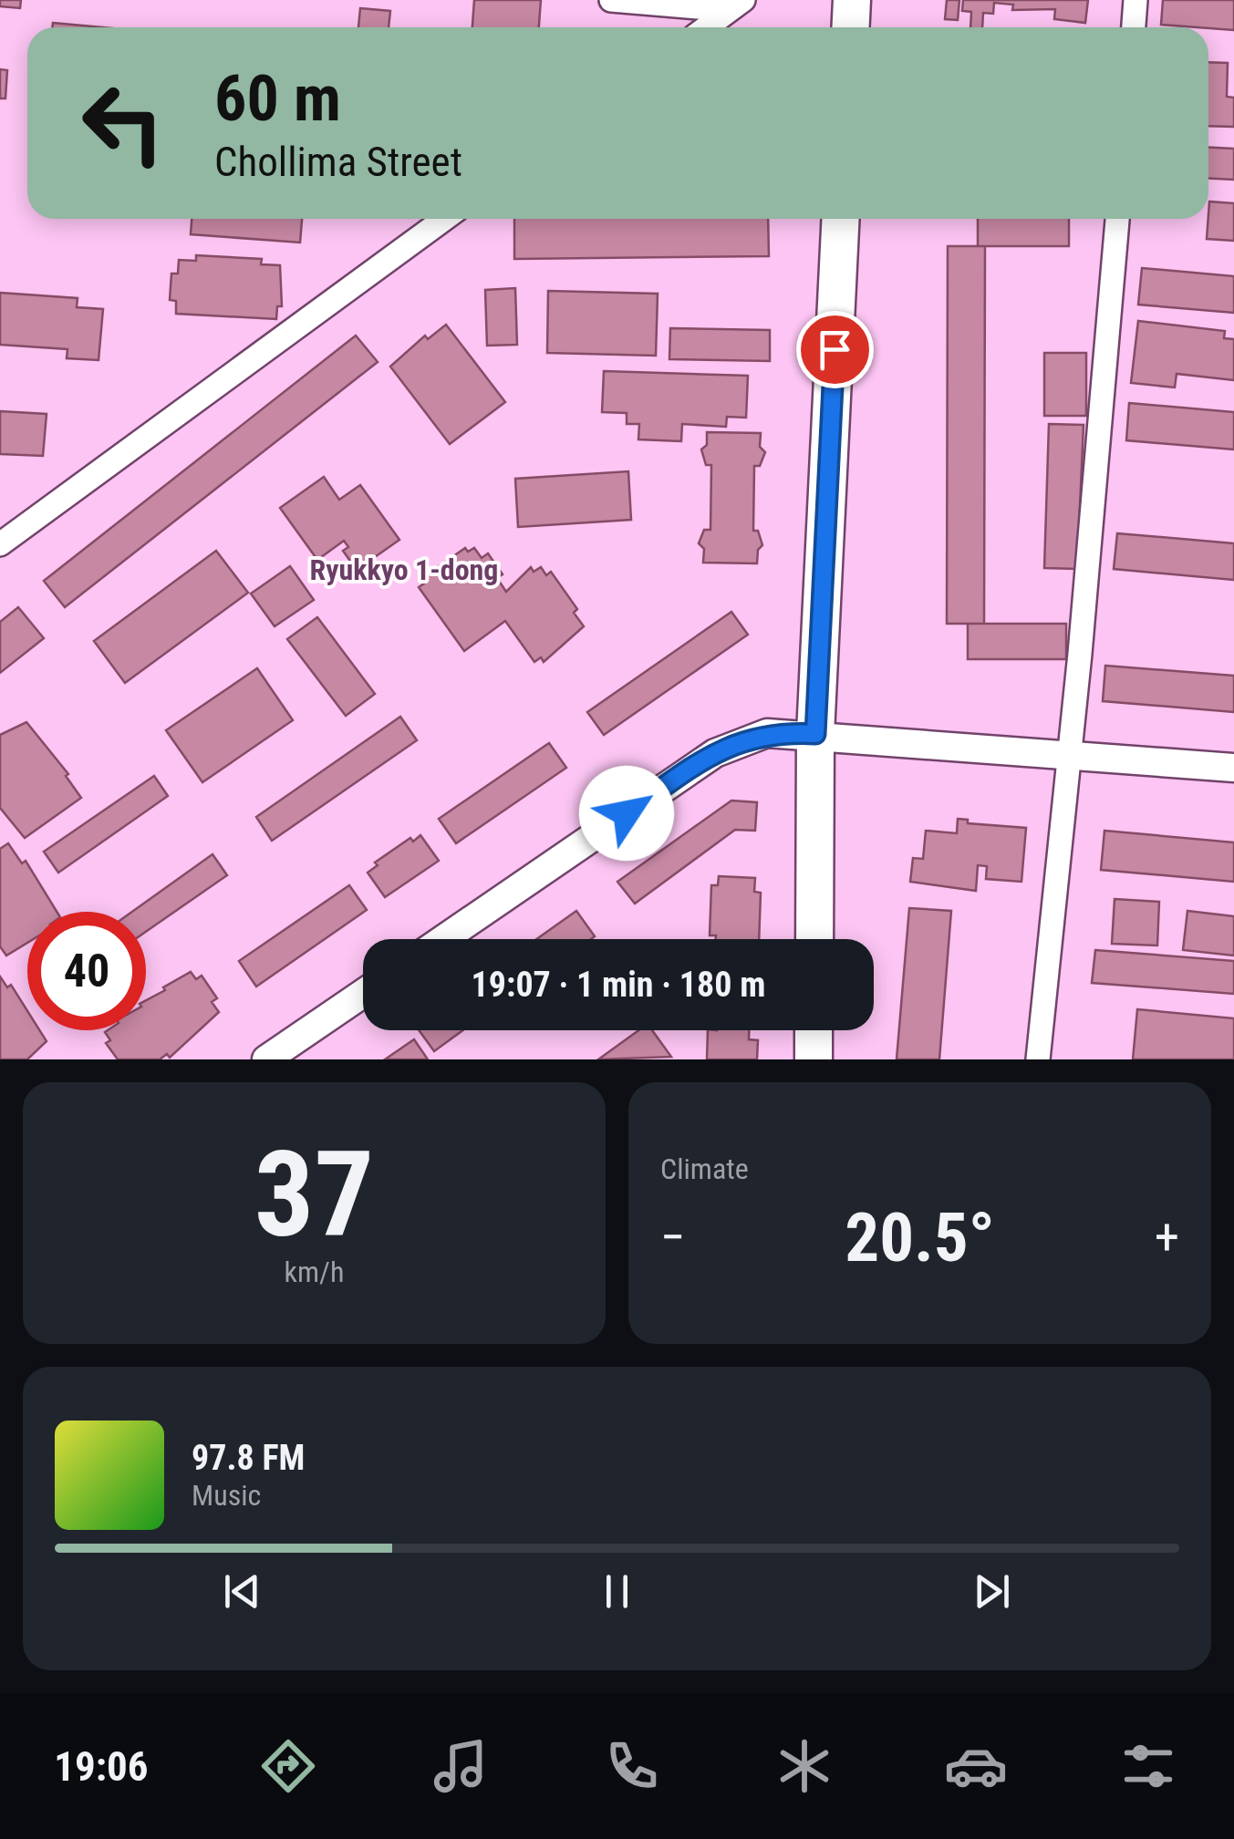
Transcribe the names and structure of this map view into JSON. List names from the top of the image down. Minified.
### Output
{"districts":["Ryukkyo 1-dong"],"page":{"turn":["60 m","Chollima Street"],"limit":"40","trip":"19:07 · 1 min · 180 m","tile":[["37","km/h"],"Climate"],"heat":["−","20.5°","+"],"song":["97.8 FM","Music"],"tabs":"19:06"}}
